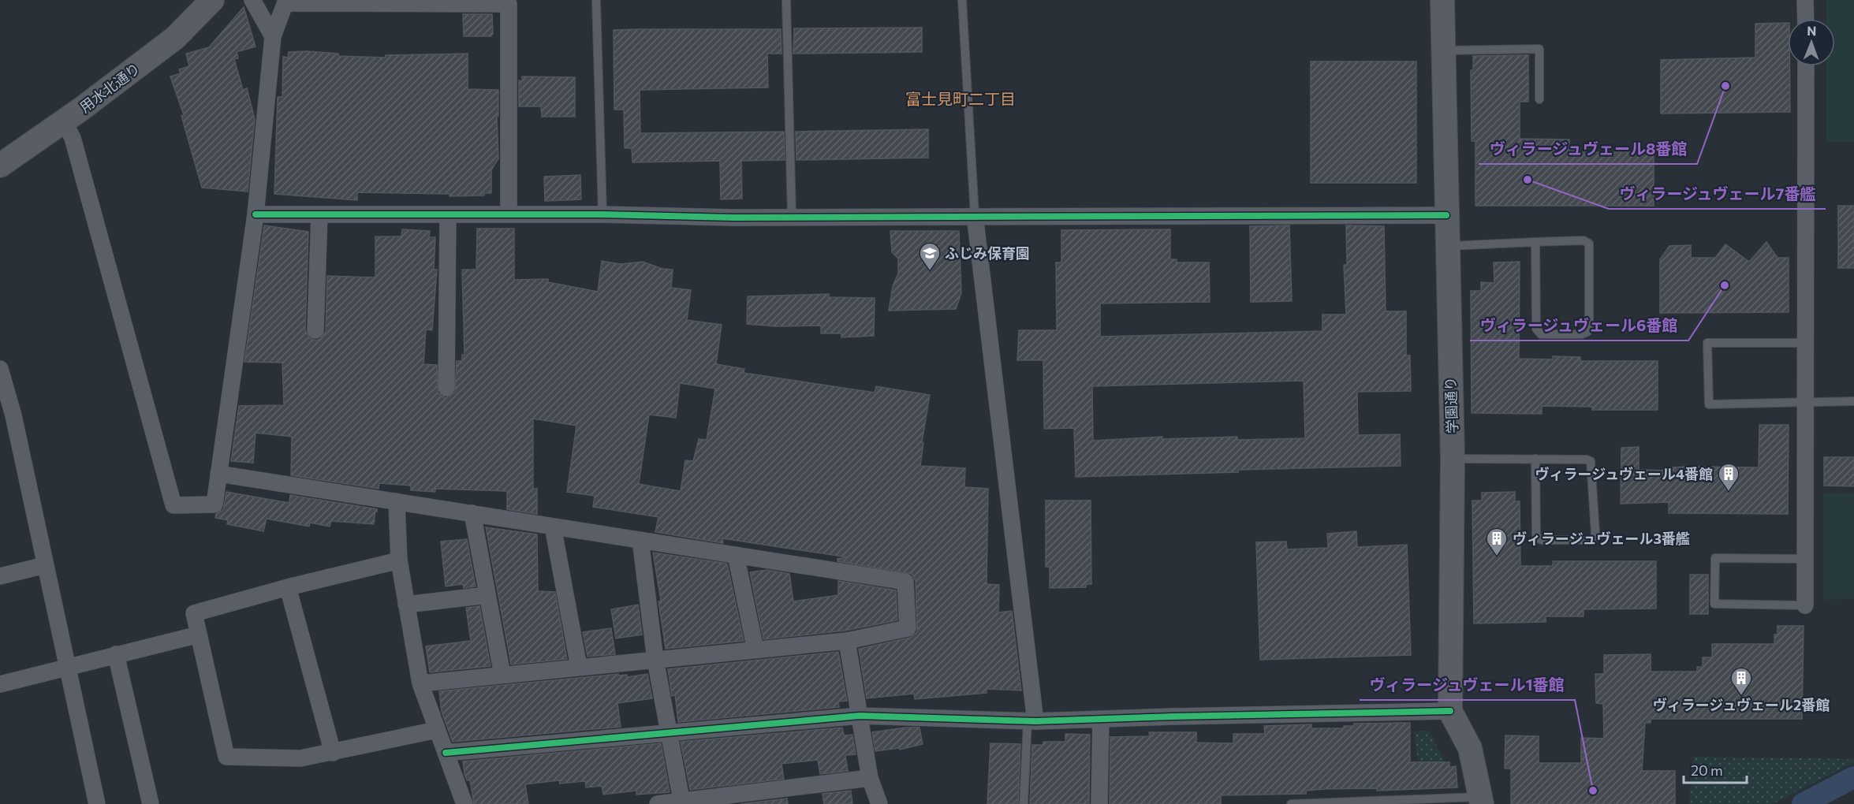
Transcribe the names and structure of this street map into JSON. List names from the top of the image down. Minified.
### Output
{"streets":{"street":["用水北通り","学園通り"]},"districts":["富士見町二丁目"],"places":{"other":["ヴィラージュヴェール8番館","ヴィラージュヴェール7番艦","ヴィラージュヴェール6番館","ヴィラージュヴェール1番館"],"school or university":["ふじみ保育園"],"building":["ヴィラージュヴェール4番館","ヴィラージュヴェール3番艦","ヴィラージュヴェール2番館"]},"scale_bar":"20 m","north":"top"}
